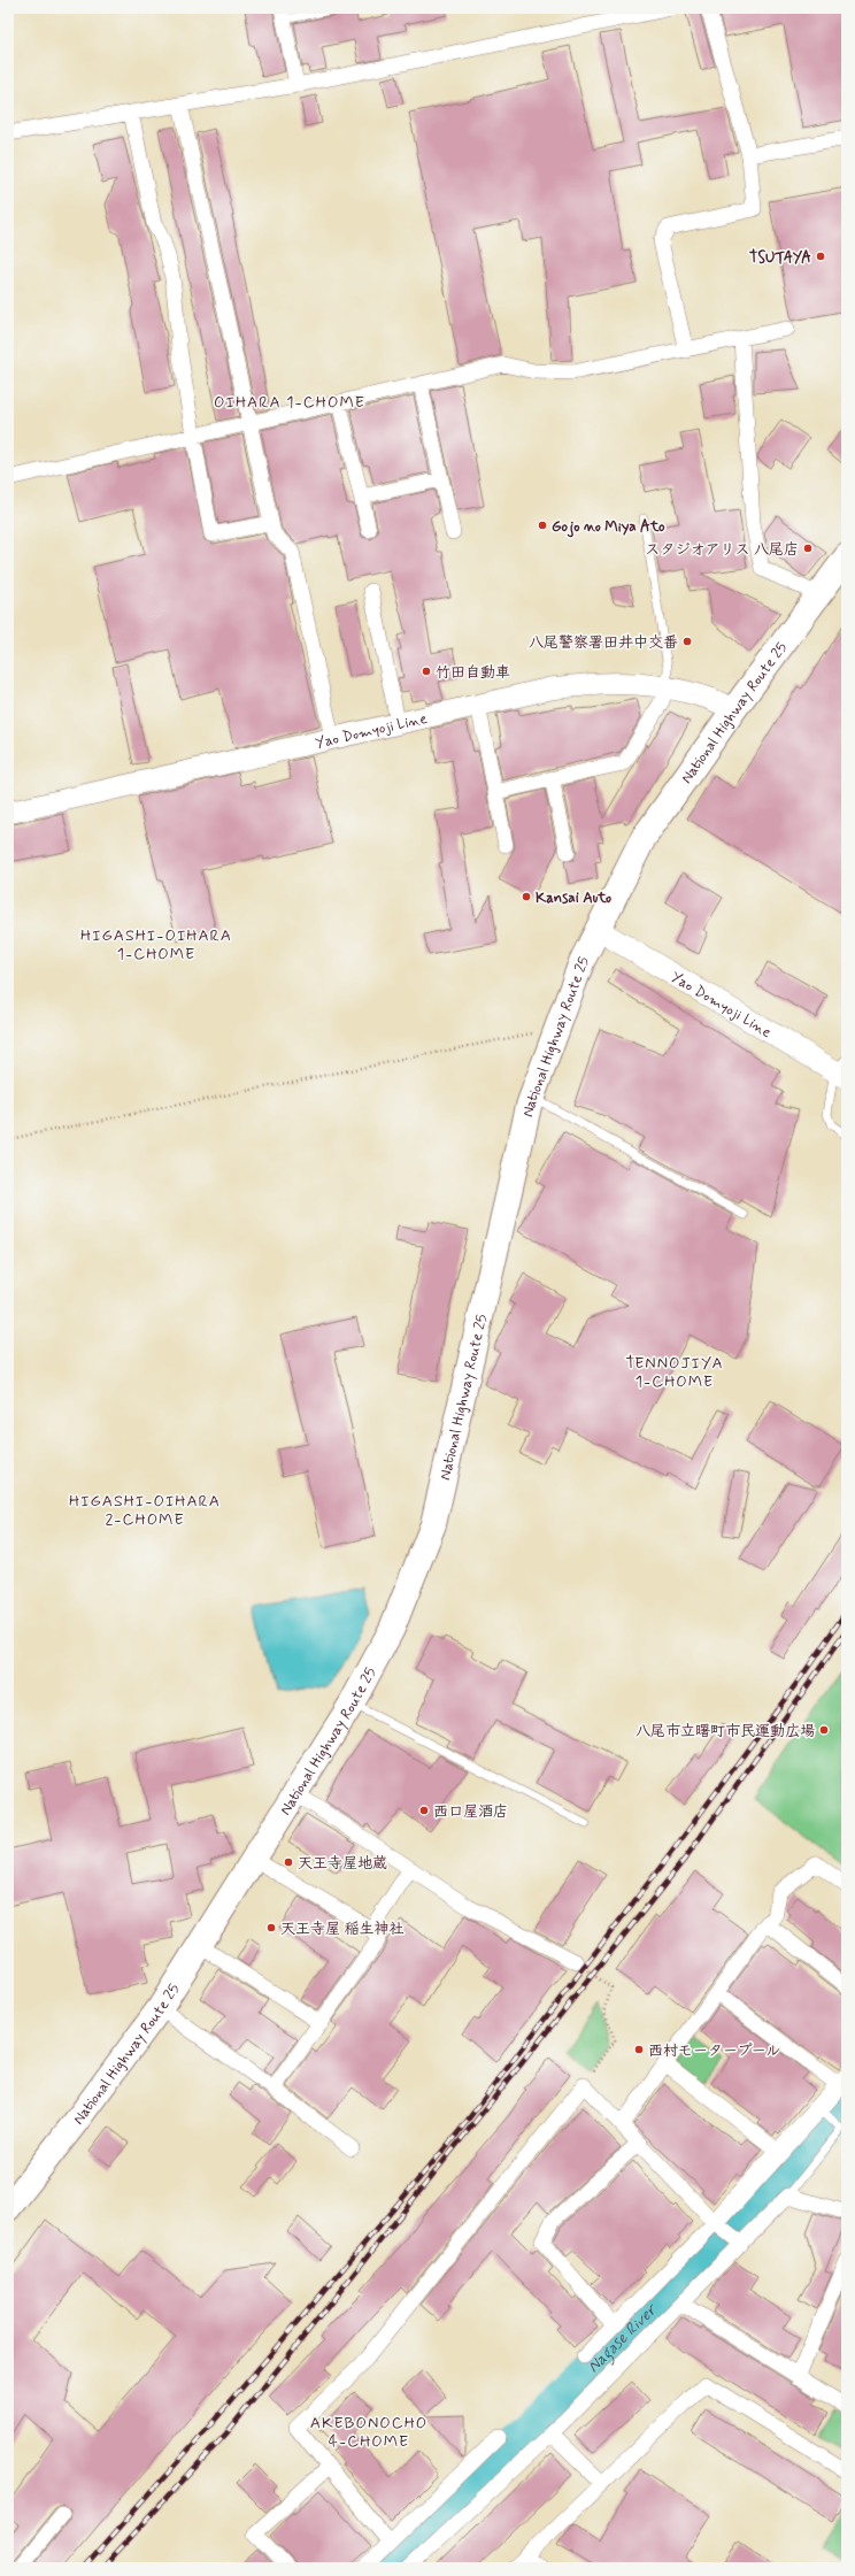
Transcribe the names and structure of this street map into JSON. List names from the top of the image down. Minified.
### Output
{"streets":{"highway":["National Highway Route 25"],"main road":["Yao Domyoji Line"]},"crossings":[["National Highway Route 25","Yao Domyoji Line"]],"districts":["OIHARA 1-CHOME","HIGASHI-OIHARA 1-CHOME","TENNOJIYA 1-CHOME","HIGASHI-OIHARA 2-CHOME","AKEBONOCHO 4-CHOME"],"water":["Nagase River"],"places":["TSUTAYA","Gojo no Miya Ato","スタジオアリス 八尾店","八尾警察署田井中交番","竹田自動車","Kansai Auto","八尾市立曙町市民運動広場","西口屋酒店","天王寺屋地蔵","天王寺屋 稲生神社","西村モータープール"]}
